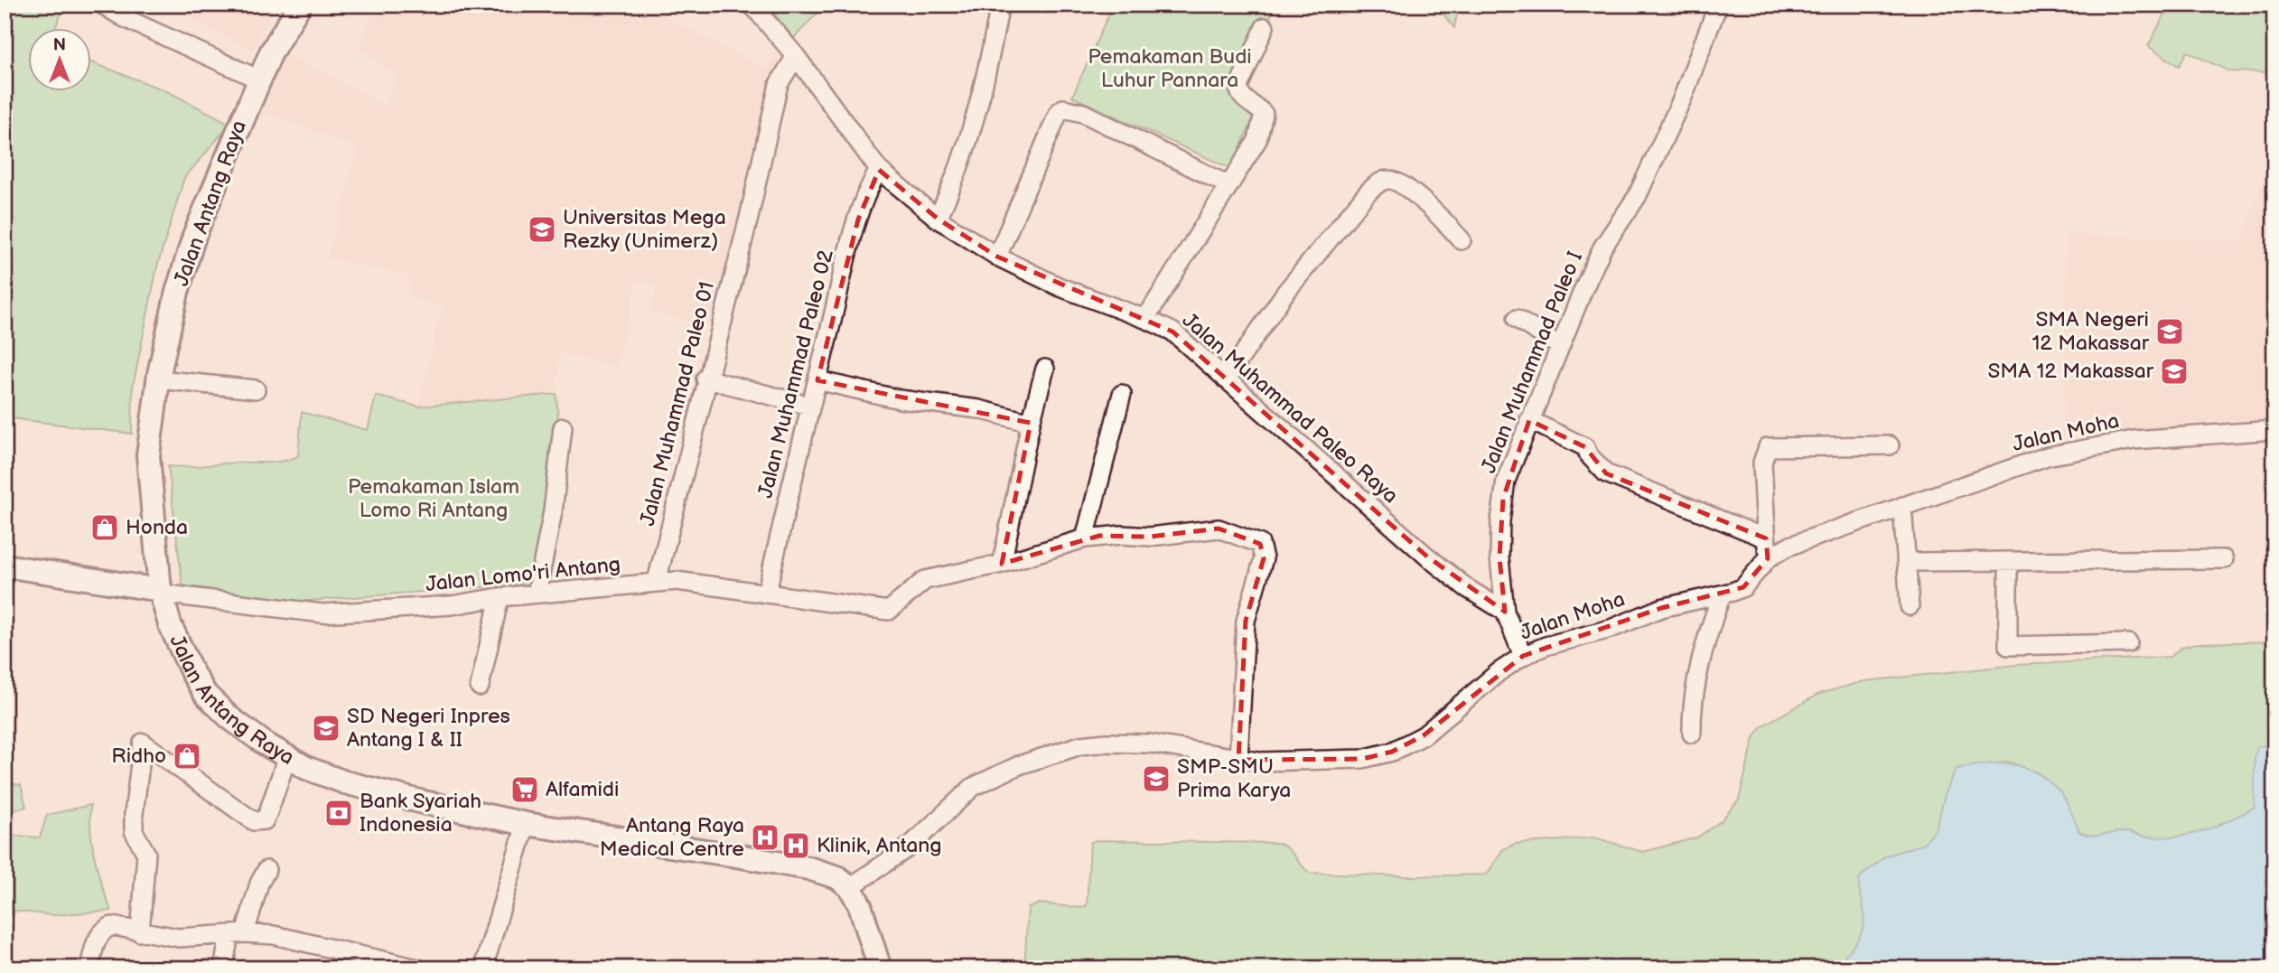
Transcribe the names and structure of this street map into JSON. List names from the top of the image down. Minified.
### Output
{"streets":{"main road":["Jalan Antang Raya"],"street":["Jalan Muhammad Paleo I","Jalan Muhammad Paleo 02","Jalan Muhammad Paleo 01","Jalan Muhammad Paleo Raya","Jalan Moha","Jalan Lomo'ri Antang"]},"crossings":[["Jalan Antang Raya","Jalan Moha"],["Jalan Antang Raya","Jalan Lomo'ri Antang"],["Jalan Muhammad Paleo I","Jalan Muhammad Paleo Raya"],["Jalan Muhammad Paleo 02","Jalan Muhammad Paleo Raya"],["Jalan Muhammad Paleo 02","Jalan Lomo'ri Antang"],["Jalan Muhammad Paleo 01","Jalan Muhammad Paleo Raya"],["Jalan Muhammad Paleo 01","Jalan Lomo'ri Antang"]],"parks":["Pemakaman Budi Luhur Pannara","Pemakaman Islam Lomo Ri Antang"],"places":{"school or university":["Universitas Mega Rezky (Unimerz)","SMA Negeri 12 Makassar","SMA 12 Makassar","SD Negeri Inpres Antang I & II","SMP-SMU Prima Karya"],"shop":["Honda","Ridho"],"supermarket":["Alfamidi"],"bank":["Bank Syariah Indonesia"],"hospital":["Antang Raya Medical Centre","Klinik, Antang"]},"north":"top"}
